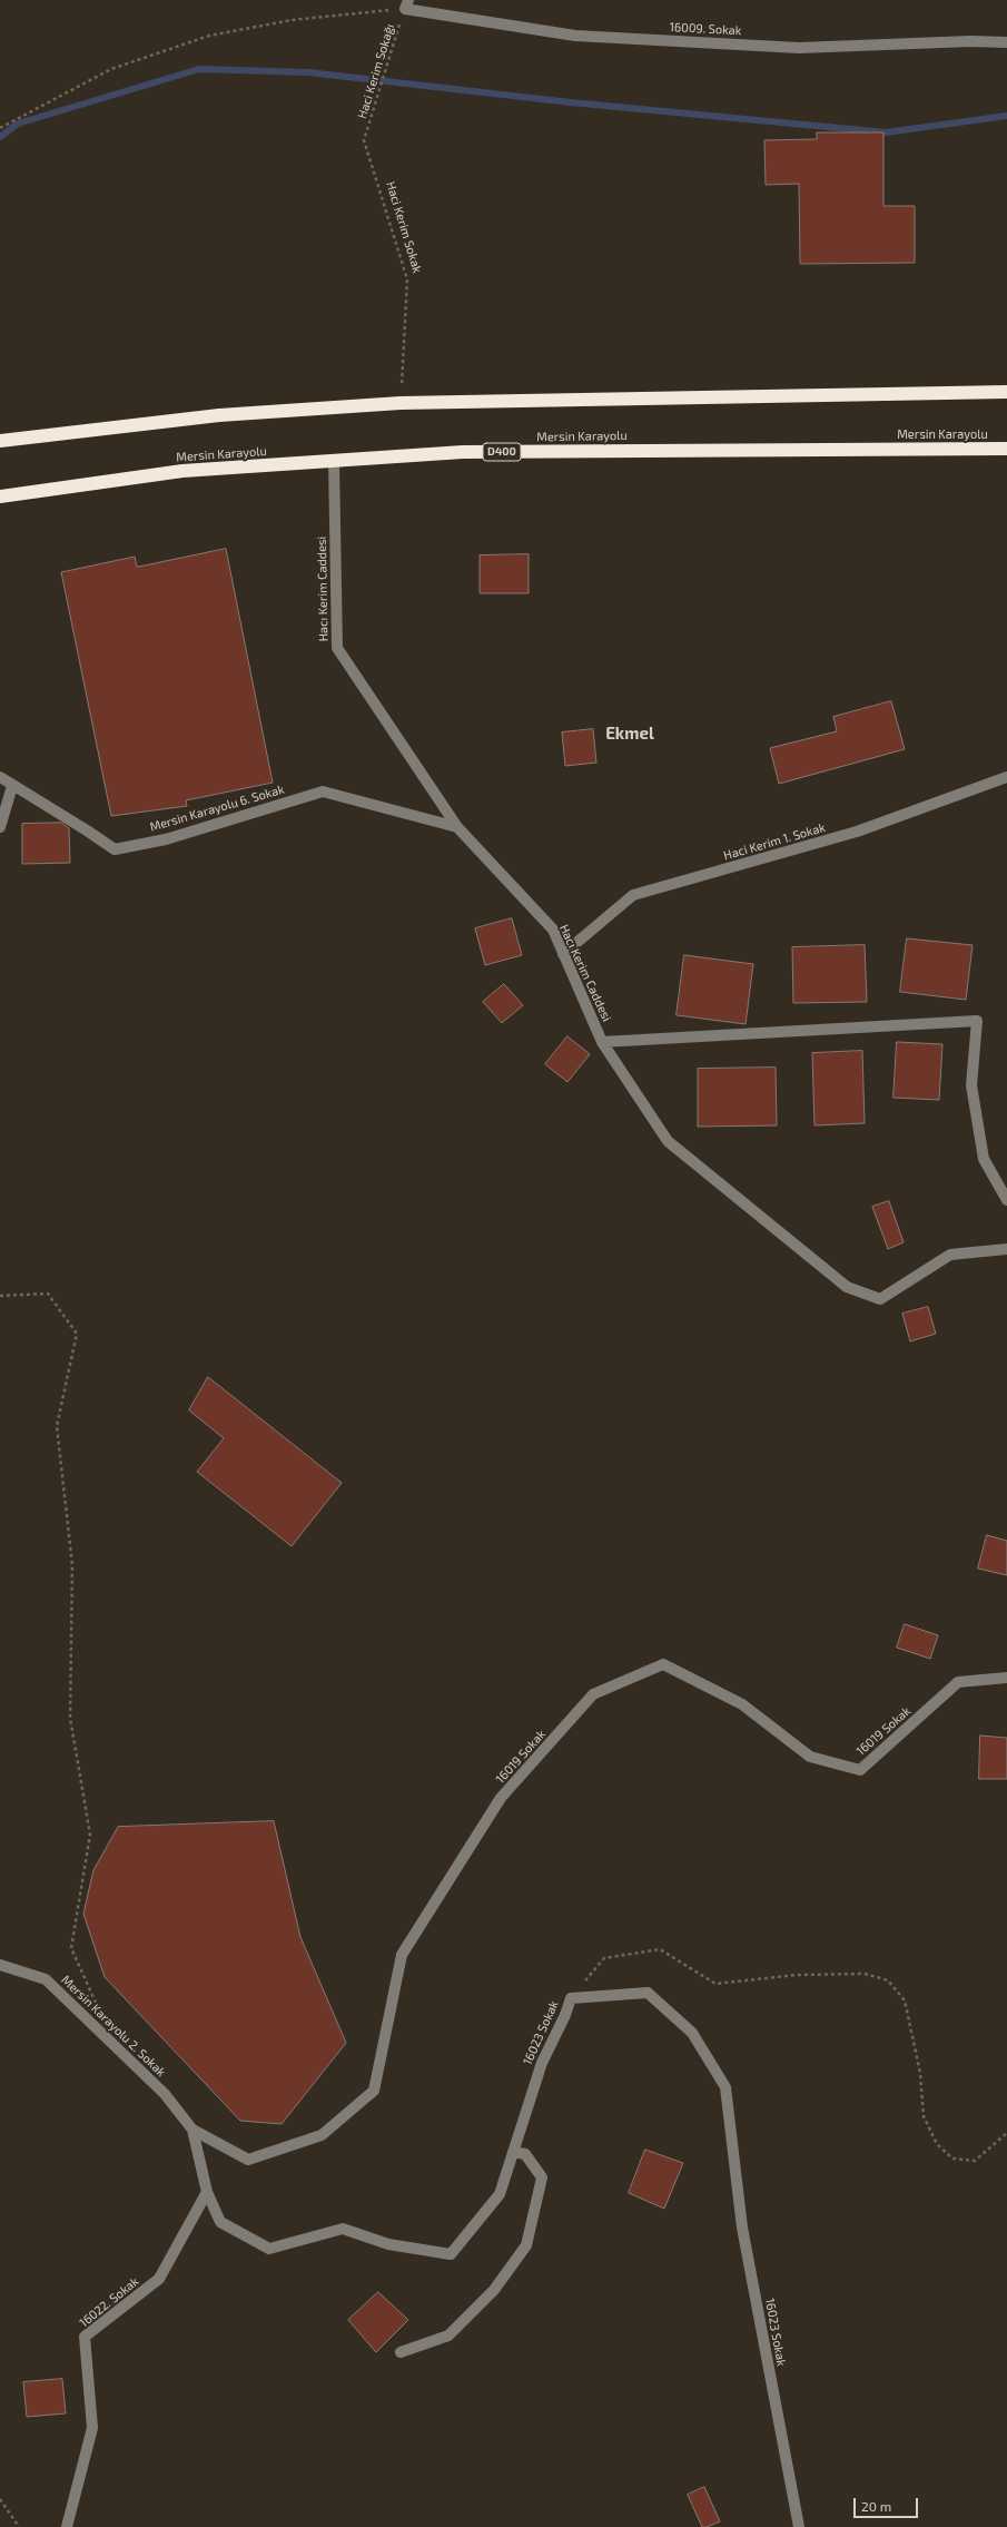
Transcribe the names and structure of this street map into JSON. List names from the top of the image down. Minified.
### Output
{"streets":{"highway":["Mersin Karayolu","D400"],"street":["16009. Sokak","Hacı Kerim Caddesi","Mersin Karayolu 6. Sokak","Haci Kerim 1. Sokak","16019 Sokak","Mersin Karayolu 2. Sokak","16023 Sokak","16022. Sokak"],"path":["Haci Kerim Sokağı","Haci Kerim Sokak"]},"crossings":[["16009. Sokak","Haci Kerim Sokağı"],["Haci Kerim Sokağı","Haci Kerim Sokak"],["Mersin Karayolu","Hacı Kerim Caddesi"],["Hacı Kerim Caddesi","Mersin Karayolu 6. Sokak"],["Hacı Kerim Caddesi","Haci Kerim 1. Sokak"],["16019 Sokak","Mersin Karayolu 2. Sokak"],["16019 Sokak","16023 Sokak"],["Mersin Karayolu 2. Sokak","16023 Sokak"],["16023 Sokak","16022. Sokak"]],"districts":["Ekmel"],"scale_bar":"20 m"}
